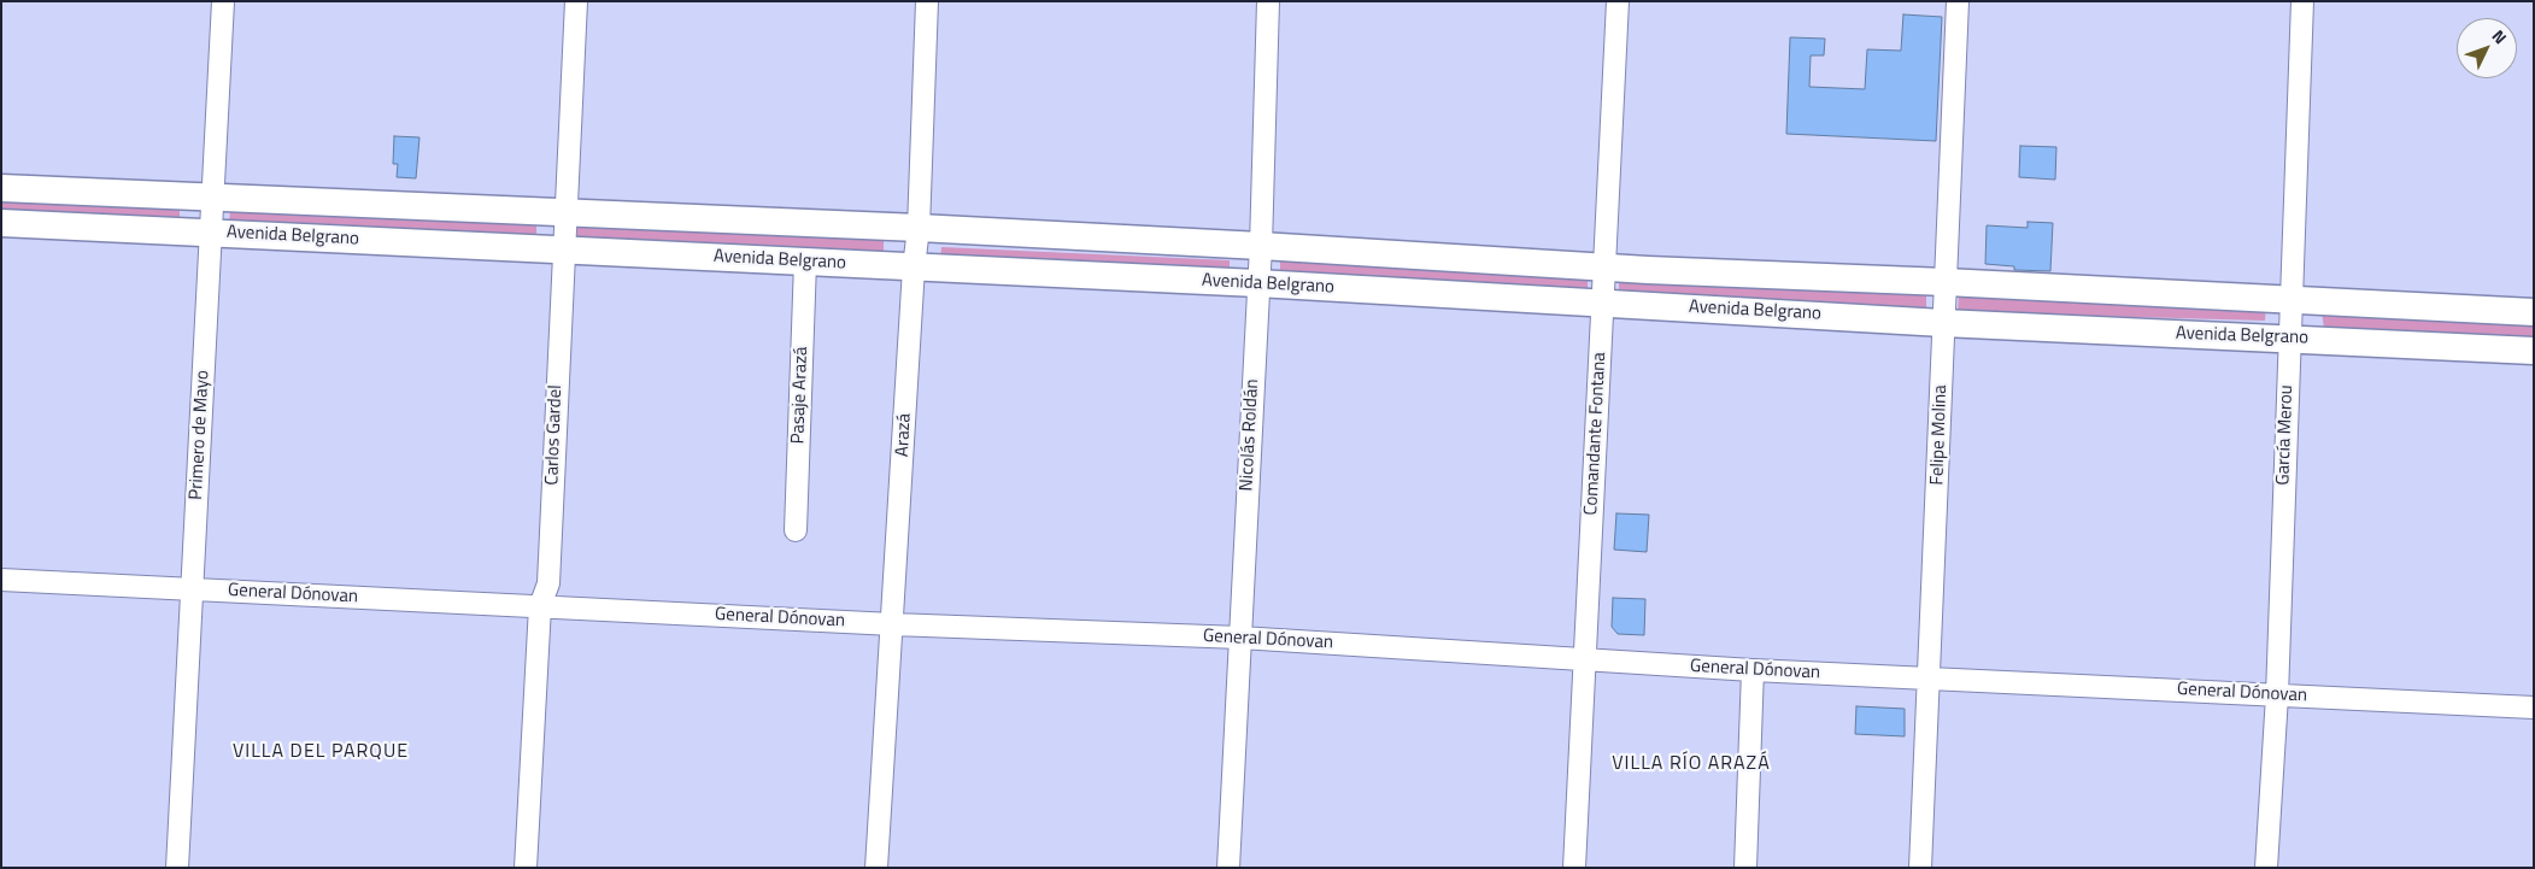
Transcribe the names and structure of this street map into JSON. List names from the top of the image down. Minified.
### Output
{"streets":{"main road":["Avenida Belgrano"],"street":["Pasaje Arazá","Comandante Fontana","Primero de Mayo","Carlos Gardel","Arazá","Nicolás Roldán","Felipe Molina","García Merou","General Dónovan"]},"crossings":[["Avenida Belgrano","Pasaje Arazá"],["Avenida Belgrano","Comandante Fontana"],["Avenida Belgrano","Primero de Mayo"],["Avenida Belgrano","Carlos Gardel"],["Avenida Belgrano","Arazá"],["Avenida Belgrano","Nicolás Roldán"],["Avenida Belgrano","Felipe Molina"],["Avenida Belgrano","García Merou"],["Comandante Fontana","General Dónovan"],["Primero de Mayo","General Dónovan"],["Carlos Gardel","General Dónovan"],["Arazá","General Dónovan"],["Nicolás Roldán","General Dónovan"],["Felipe Molina","General Dónovan"],["García Merou","General Dónovan"]],"districts":["VILLA DEL PARQUE","VILLA RÍO ARAZÁ"],"north":"top right"}
